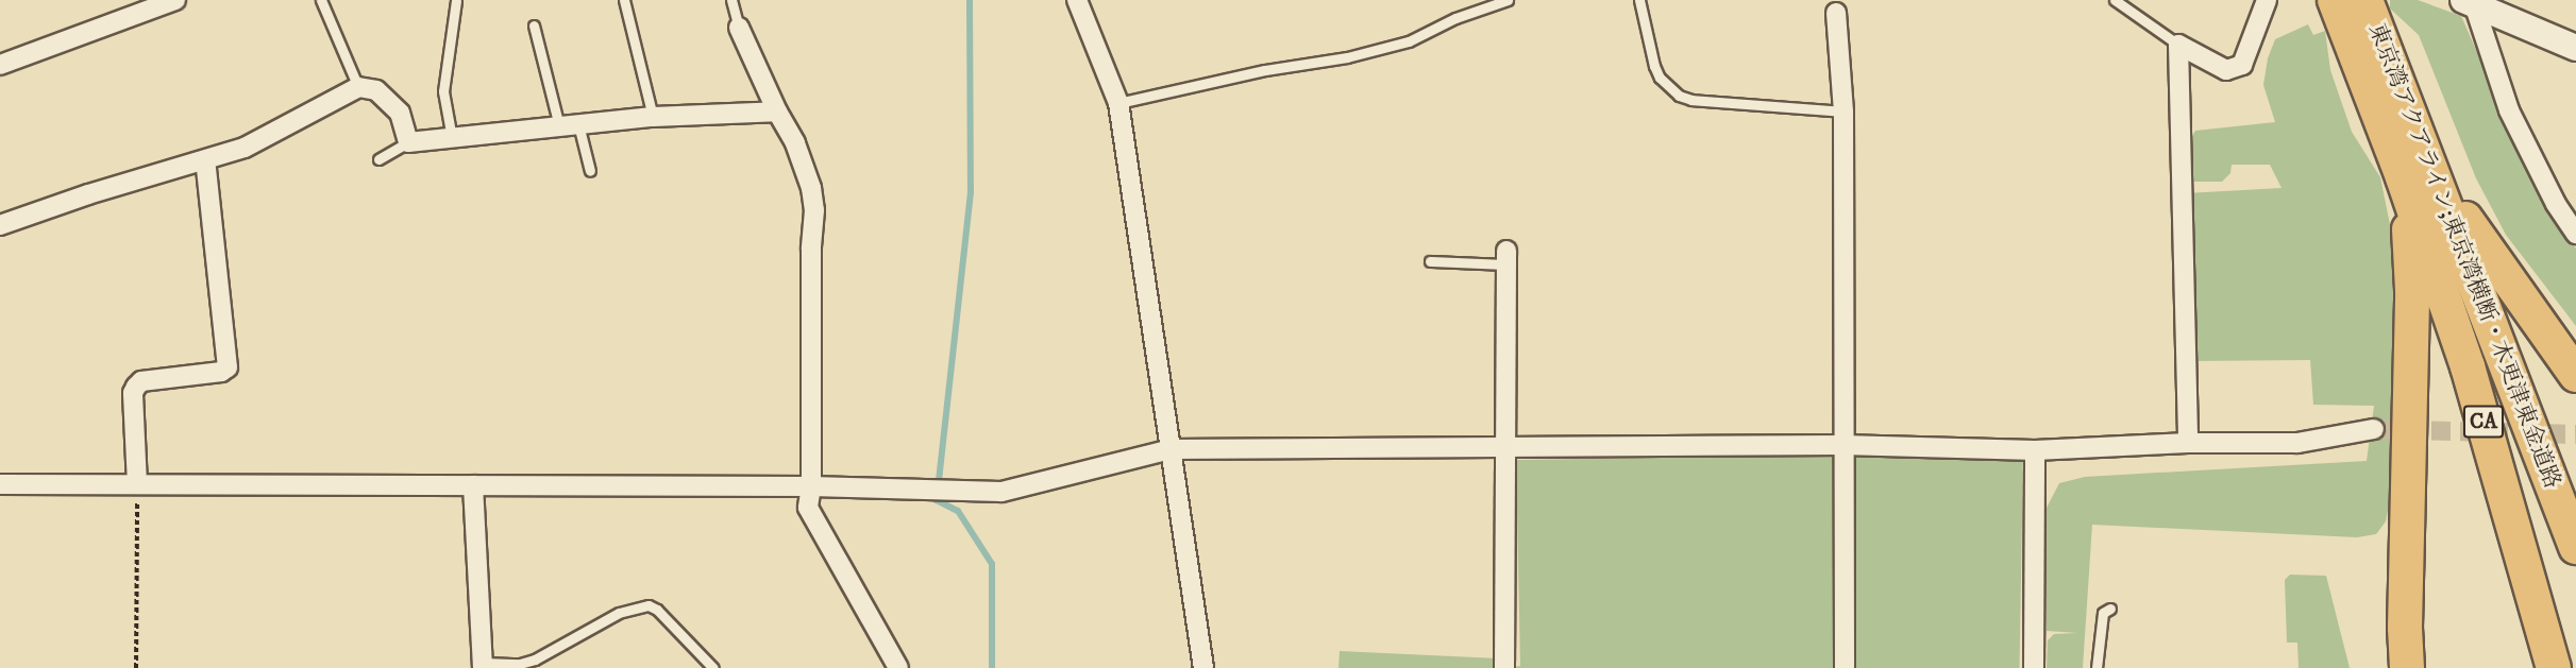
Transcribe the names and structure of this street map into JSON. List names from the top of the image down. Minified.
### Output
{"streets":{"highway":["東京湾アクアライン;東京湾横断・木更津東金道路","CA"]},"crossings":[["東京湾アクアライン;東京湾横断・木更津東金道路","CA"]]}
